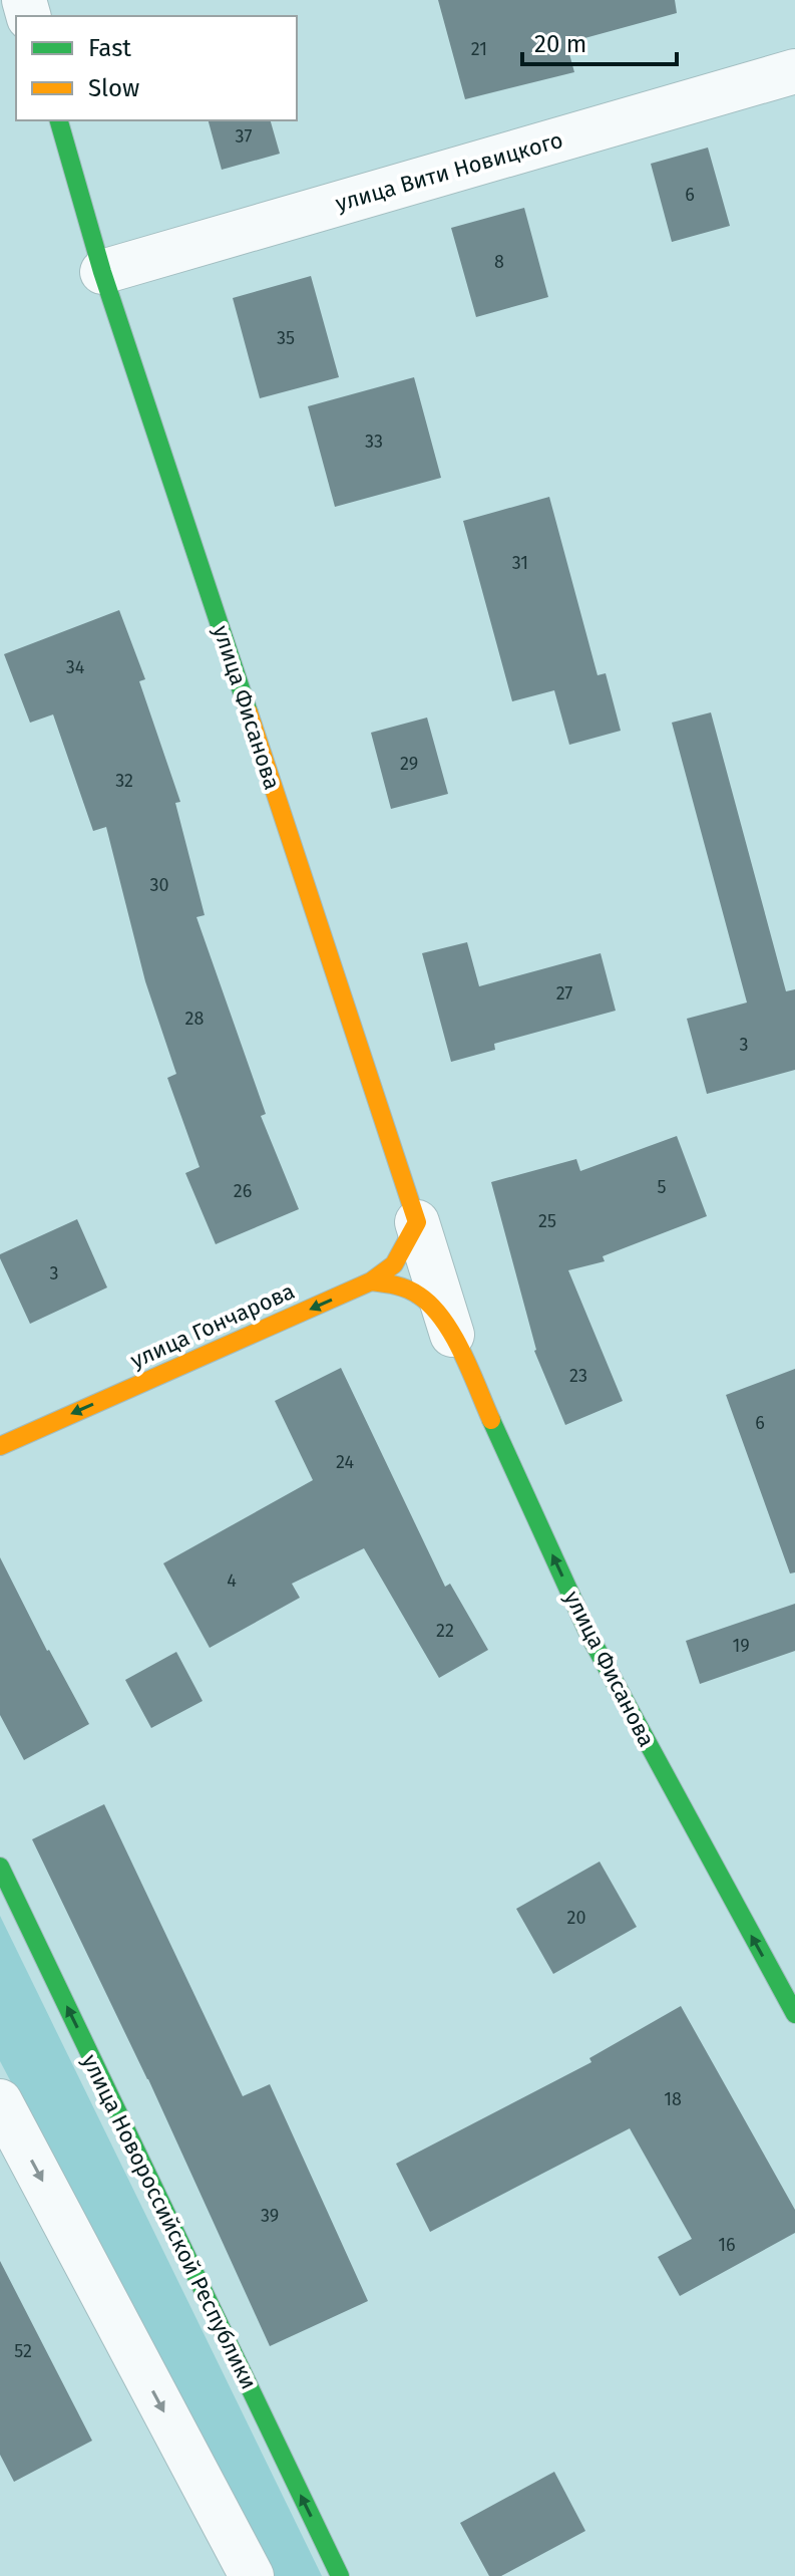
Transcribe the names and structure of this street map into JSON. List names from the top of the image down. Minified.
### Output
{"streets":{"street":["улица Вити Новицкого","улица Фисанова","улица Гончарова","улица Новороссийской Республики"]},"crossings":[["улица Вити Новицкого","улица Фисанова"]],"one_way":["улица Фисанова","улица Гончарова"],"house_numbers":["21","37","6","8","35","33","31","34","29","32","30","27","28","3","5","26","25","3","23","6","24","4","22","19","20","18","39","16","52"],"legend":["Fast","Slow"],"scale_bar":"20 m"}
